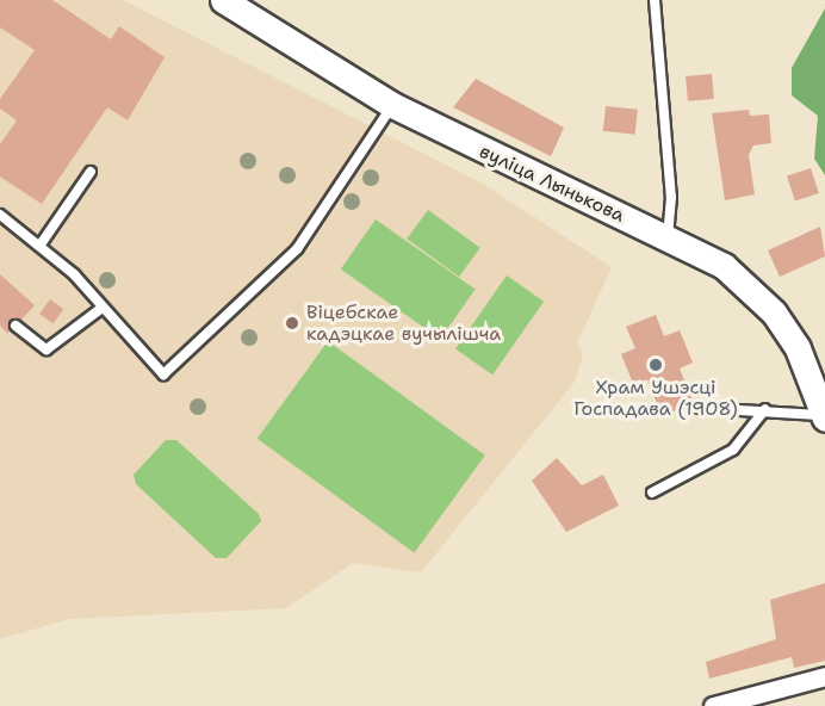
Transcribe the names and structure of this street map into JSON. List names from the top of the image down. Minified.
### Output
{"streets":{"street":["вуліца Лынькова"]},"places":["Віцебскае кадэцкае вучылішча","Храм Ушэсці Госпадава (1908)"]}
